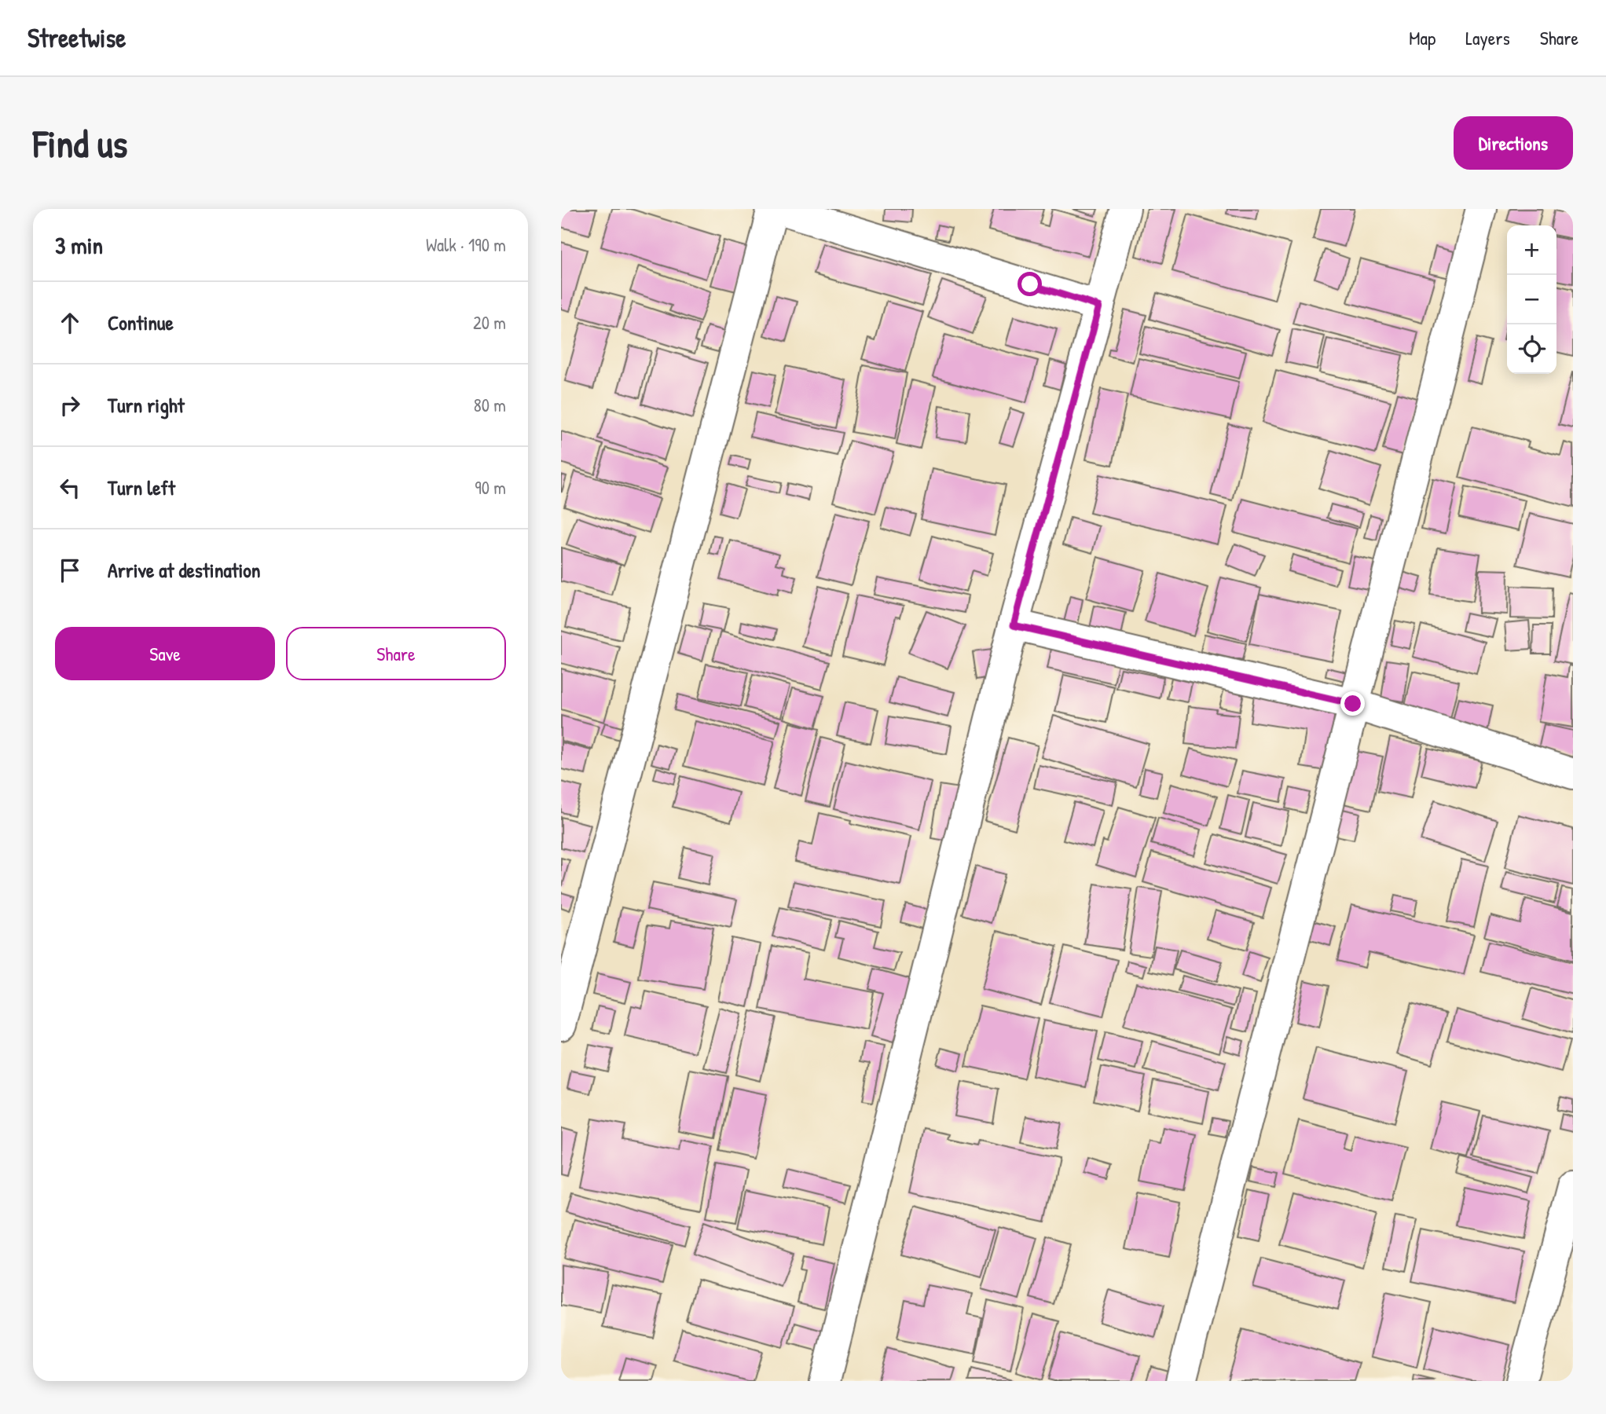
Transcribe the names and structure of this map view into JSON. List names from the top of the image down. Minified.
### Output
{"page":{"header":"Streetwise","nav":["Map","Layers","Share"],"buttons":["Directions",["Save","Share"]],"title":"Find us","heading":["3 min","Walk · 190 m"],"map_buttons":["+","−"],"list":[["Continue","20 m"],["Turn right","80 m"],["Turn left","90 m"],"Arrive at destination"]}}
